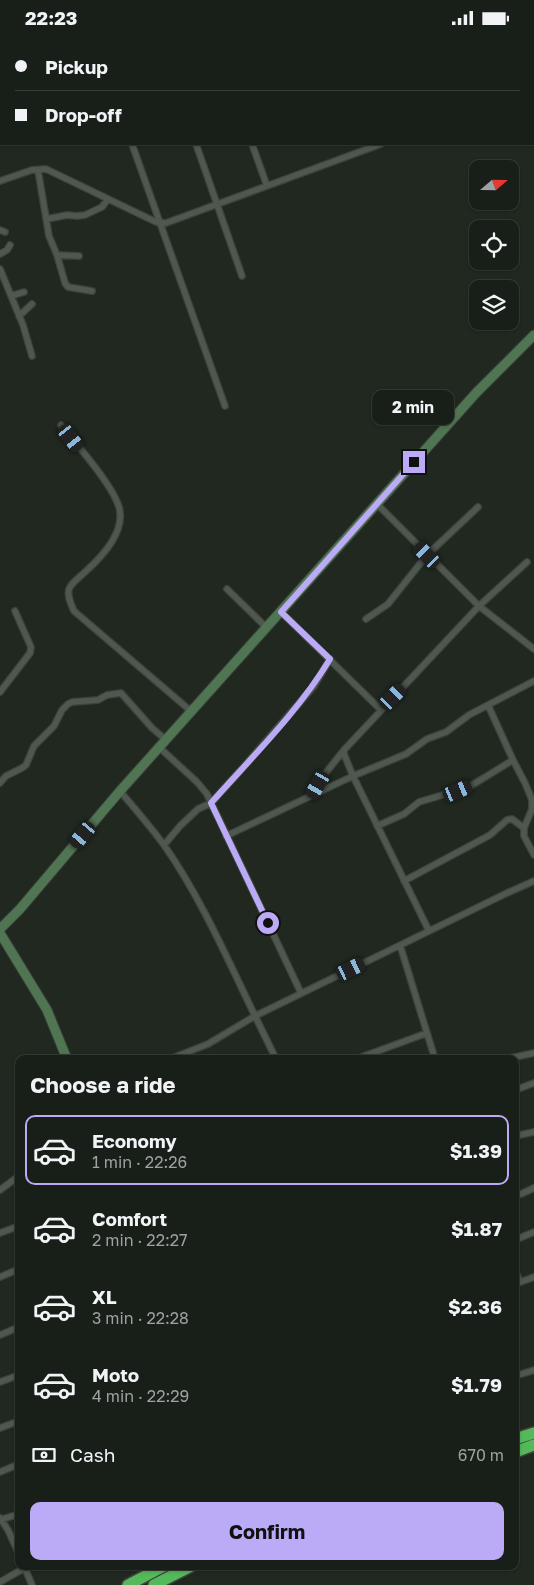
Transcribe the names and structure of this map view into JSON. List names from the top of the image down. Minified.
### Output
{"north":"right","page":{"status":"22:23","banner":["Pickup","Drop-off"],"bubble":"2 min","heading":"Choose a ride","list":[{"name":"Economy","note":"1 min · 22:26","value":"$1.39"},{"name":"Comfort","note":"2 min · 22:27","value":"$1.87"},{"name":"XL","note":"3 min · 22:28","value":"$2.36"},{"name":"Moto","note":"4 min · 22:29","value":"$1.79"}],"pay":["Cash","670 m"],"buttons":"Confirm"}}
